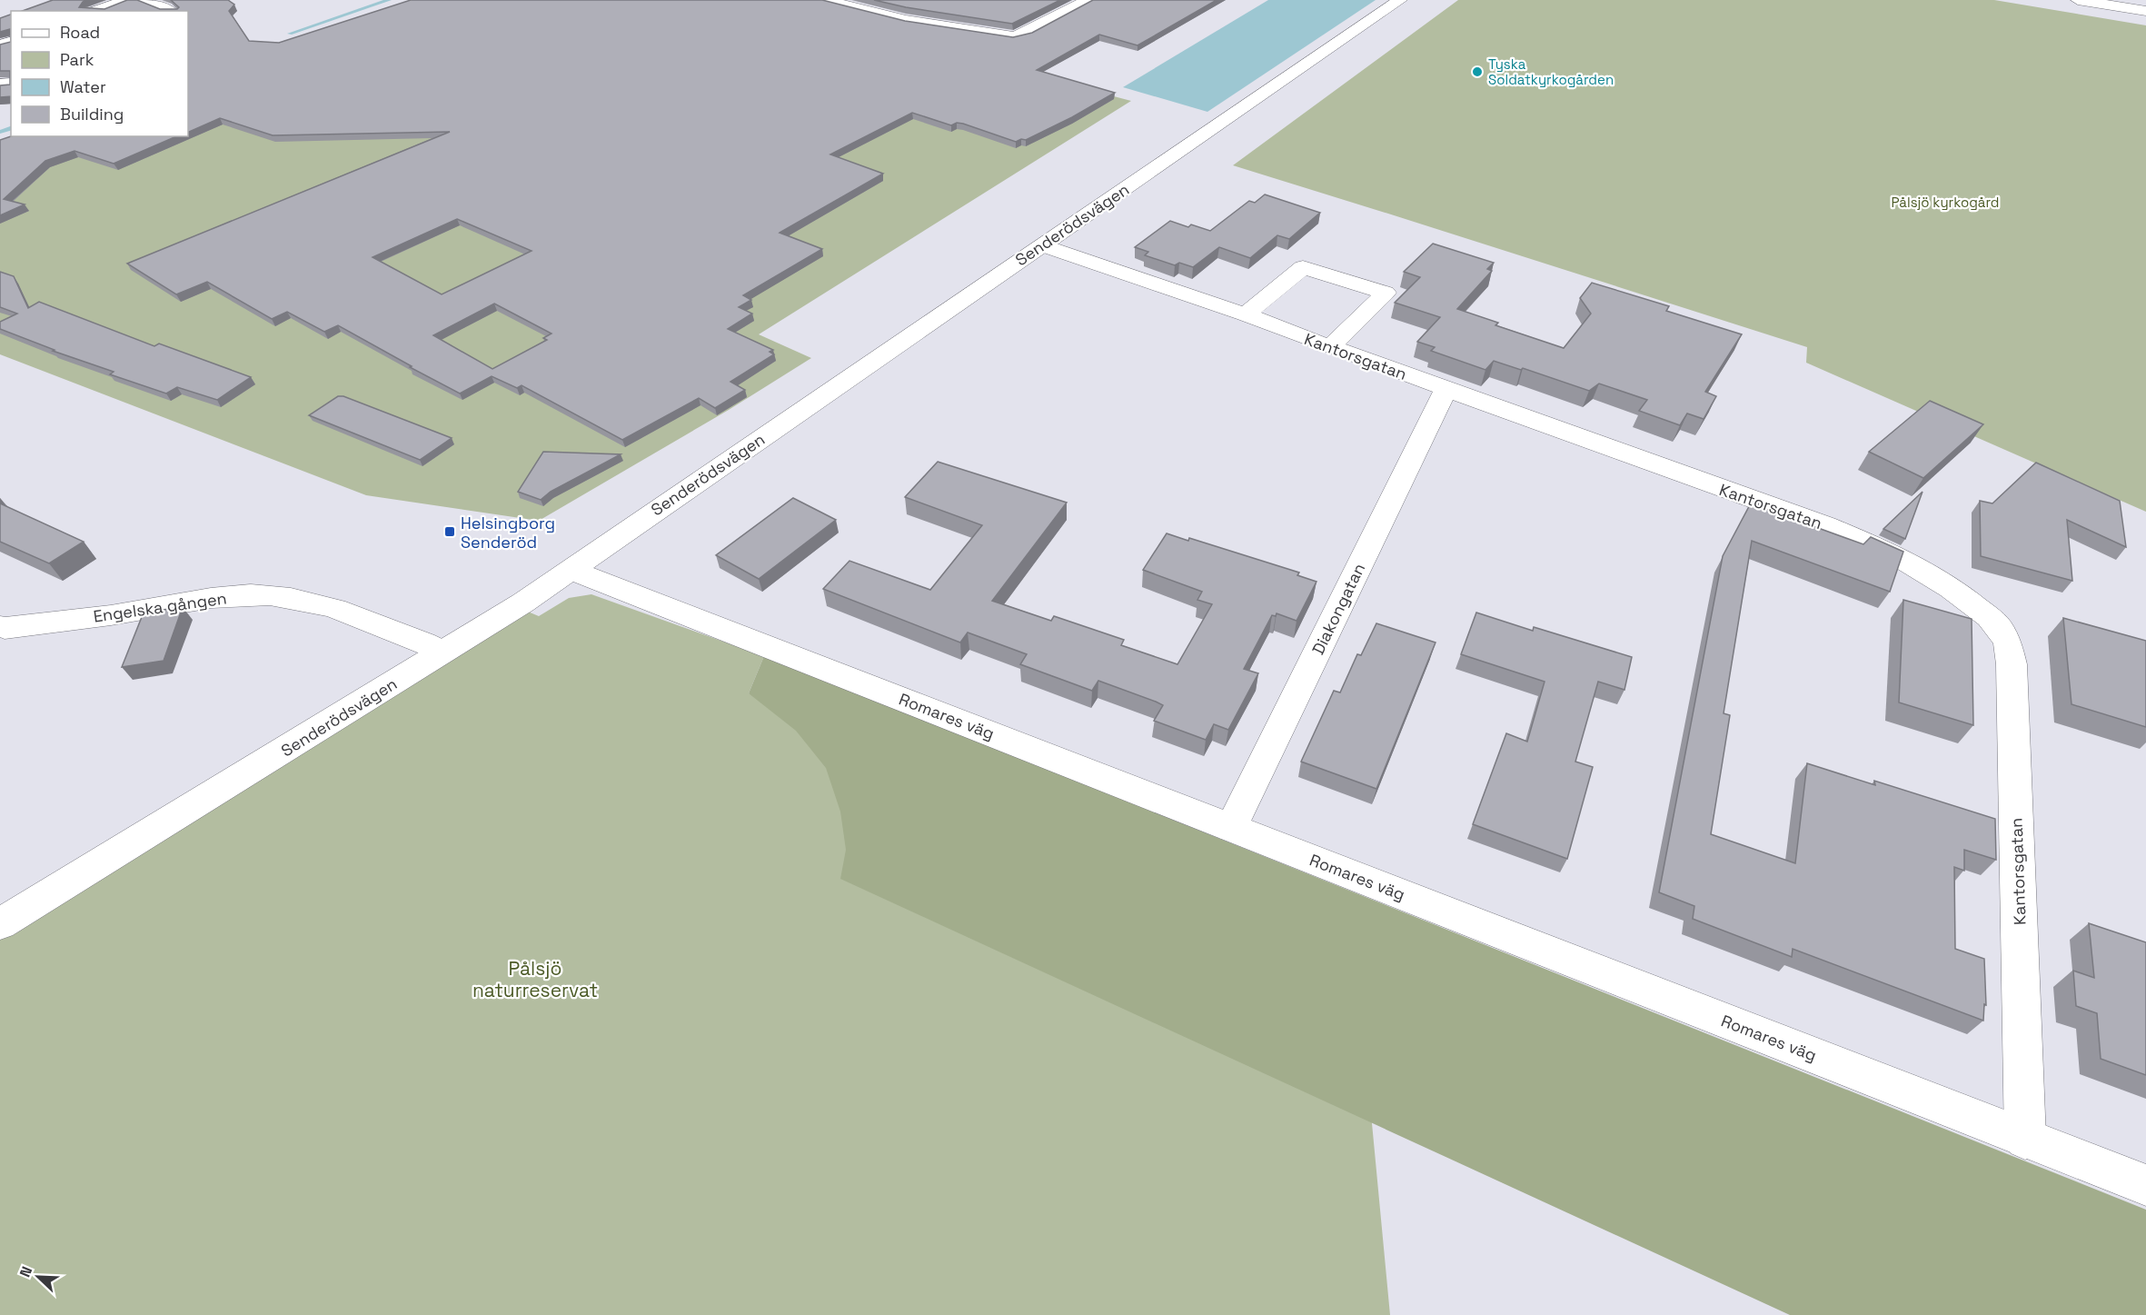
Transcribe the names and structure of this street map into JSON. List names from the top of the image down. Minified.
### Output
{"streets":{"street":["Senderödsvägen","Kantorsgatan","Engelska gången","Diakongatan","Romares väg"]},"crossings":[["Senderödsvägen","Kantorsgatan"],["Senderödsvägen","Engelska gången"],["Senderödsvägen","Romares väg"],["Kantorsgatan","Diakongatan"],["Kantorsgatan","Romares väg"],["Diakongatan","Romares väg"]],"parks":["Pålsjö kyrkogård","Pålsjö naturreservat"],"places":{"other":["Tyska Soldatkyrkogården"],"transit":["Helsingborg Senderöd"]},"legend":["Road","Park","Water","Building"],"north":"top left"}
